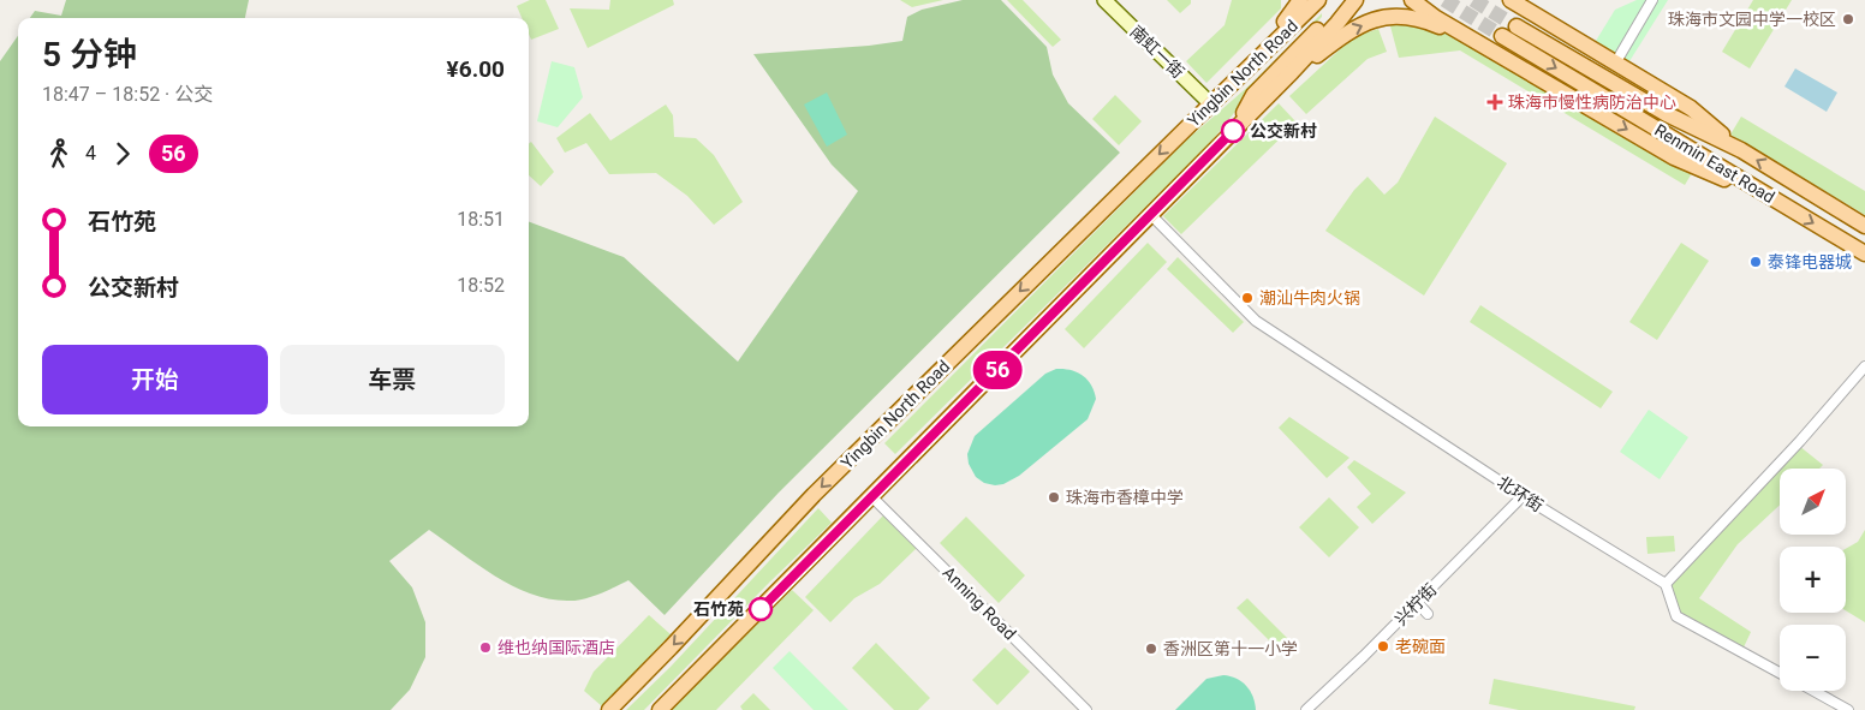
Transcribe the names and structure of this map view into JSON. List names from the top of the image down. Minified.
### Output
{"streets":{"main road":["南虹一街","Yingbin North Road","Renmin East Road"],"street":["北环街","Anning Road","兴柠街"]},"crossings":[["南虹一街","Yingbin North Road"],["北环街","兴柠街"]],"places":{"other":["珠海市文园中学一校区","公交新村","泰锋电器城","潮汕牛肉火锅","珠海市香樟中学","石竹苑","老碗面","维也纳国际酒店","香洲区第十一小学"],"health":["珠海市慢性病防治中心"]},"lines":["bus line 56"],"north":"top right","page":{"on_map":"56","heading":["5 分钟","18:47 – 18:52 · 公交","¥6.00"],"legs":["4","56"],"list":[{"name":"石竹苑","value":"18:51"},{"name":"公交新村","value":"18:52"}],"buttons":["开始","车票"],"map_buttons":["+","−"]}}
